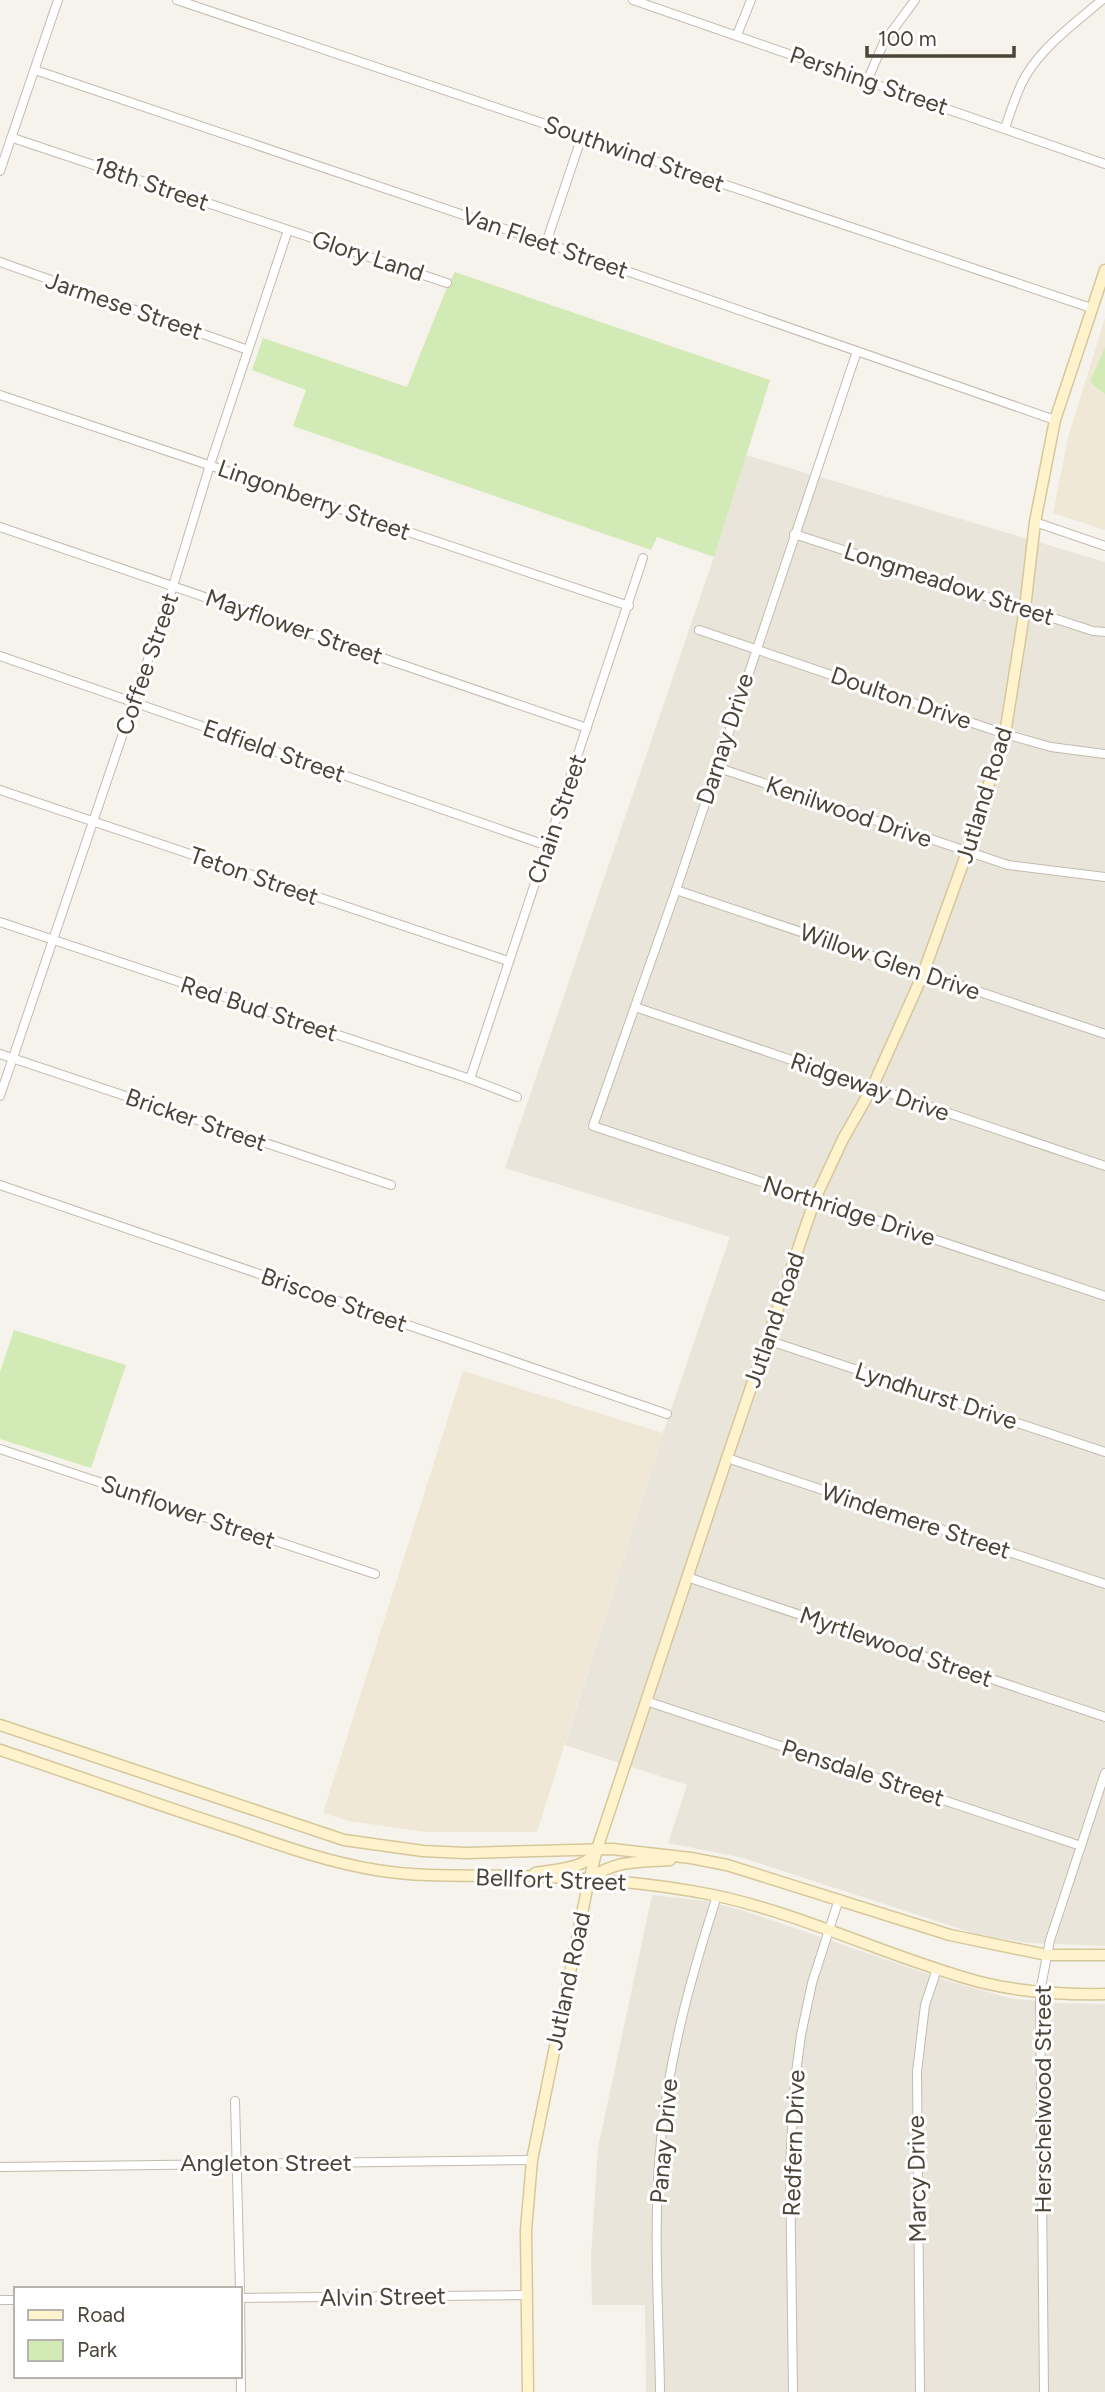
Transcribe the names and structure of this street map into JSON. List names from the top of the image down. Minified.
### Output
{"streets":{"main road":["Jutland Road","Bellfort Street"],"street":["Pershing Street","Southwind Street","18th Street","Van Fleet Street","Glory Land","Jarmese Street","Lingonberry Street","Longmeadow Street","Mayflower Street","Coffee Street","Doulton Drive","Darnay Drive","Edfield Street","Kenilwood Drive","Chain Street","Teton Street","Willow Glen Drive","Red Bud Street","Ridgeway Drive","Bricker Street","Northridge Drive","Briscoe Street","Lyndhurst Drive","Sunflower Street","Windemere Street","Myrtlewood Street","Pensdale Street","Herschelwood Street","Panay Drive","Redfern Drive","Angleton Street","Marcy Drive","Alvin Street"]},"crossings":[["Southwind Street","Jutland Road"],["18th Street","Glory Land"],["18th Street","Coffee Street"],["Van Fleet Street","Darnay Drive"],["Van Fleet Street","Jutland Road"],["Glory Land","Coffee Street"],["Jarmese Street","Coffee Street"],["Lingonberry Street","Coffee Street"],["Lingonberry Street","Chain Street"],["Longmeadow Street","Darnay Drive"],["Longmeadow Street","Jutland Road"],["Mayflower Street","Coffee Street"],["Mayflower Street","Chain Street"],["Coffee Street","Edfield Street"],["Coffee Street","Teton Street"],["Coffee Street","Red Bud Street"],["Coffee Street","Bricker Street"],["Doulton Drive","Darnay Drive"],["Doulton Drive","Jutland Road"],["Darnay Drive","Kenilwood Drive"],["Darnay Drive","Willow Glen Drive"],["Darnay Drive","Ridgeway Drive"],["Darnay Drive","Northridge Drive"],["Edfield Street","Chain Street"],["Jutland Road","Kenilwood Drive"],["Jutland Road","Willow Glen Drive"],["Jutland Road","Ridgeway Drive"],["Jutland Road","Northridge Drive"],["Jutland Road","Lyndhurst Drive"],["Jutland Road","Windemere Street"],["Jutland Road","Myrtlewood Street"],["Jutland Road","Pensdale Street"],["Jutland Road","Bellfort Street"],["Jutland Road","Angleton Street"],["Jutland Road","Alvin Street"],["Chain Street","Teton Street"],["Chain Street","Red Bud Street"],["Pensdale Street","Herschelwood Street"],["Bellfort Street","Herschelwood Street"],["Bellfort Street","Panay Drive"],["Bellfort Street","Redfern Drive"],["Bellfort Street","Marcy Drive"]],"legend":["Road","Park"],"scale_bar":"100 m"}
